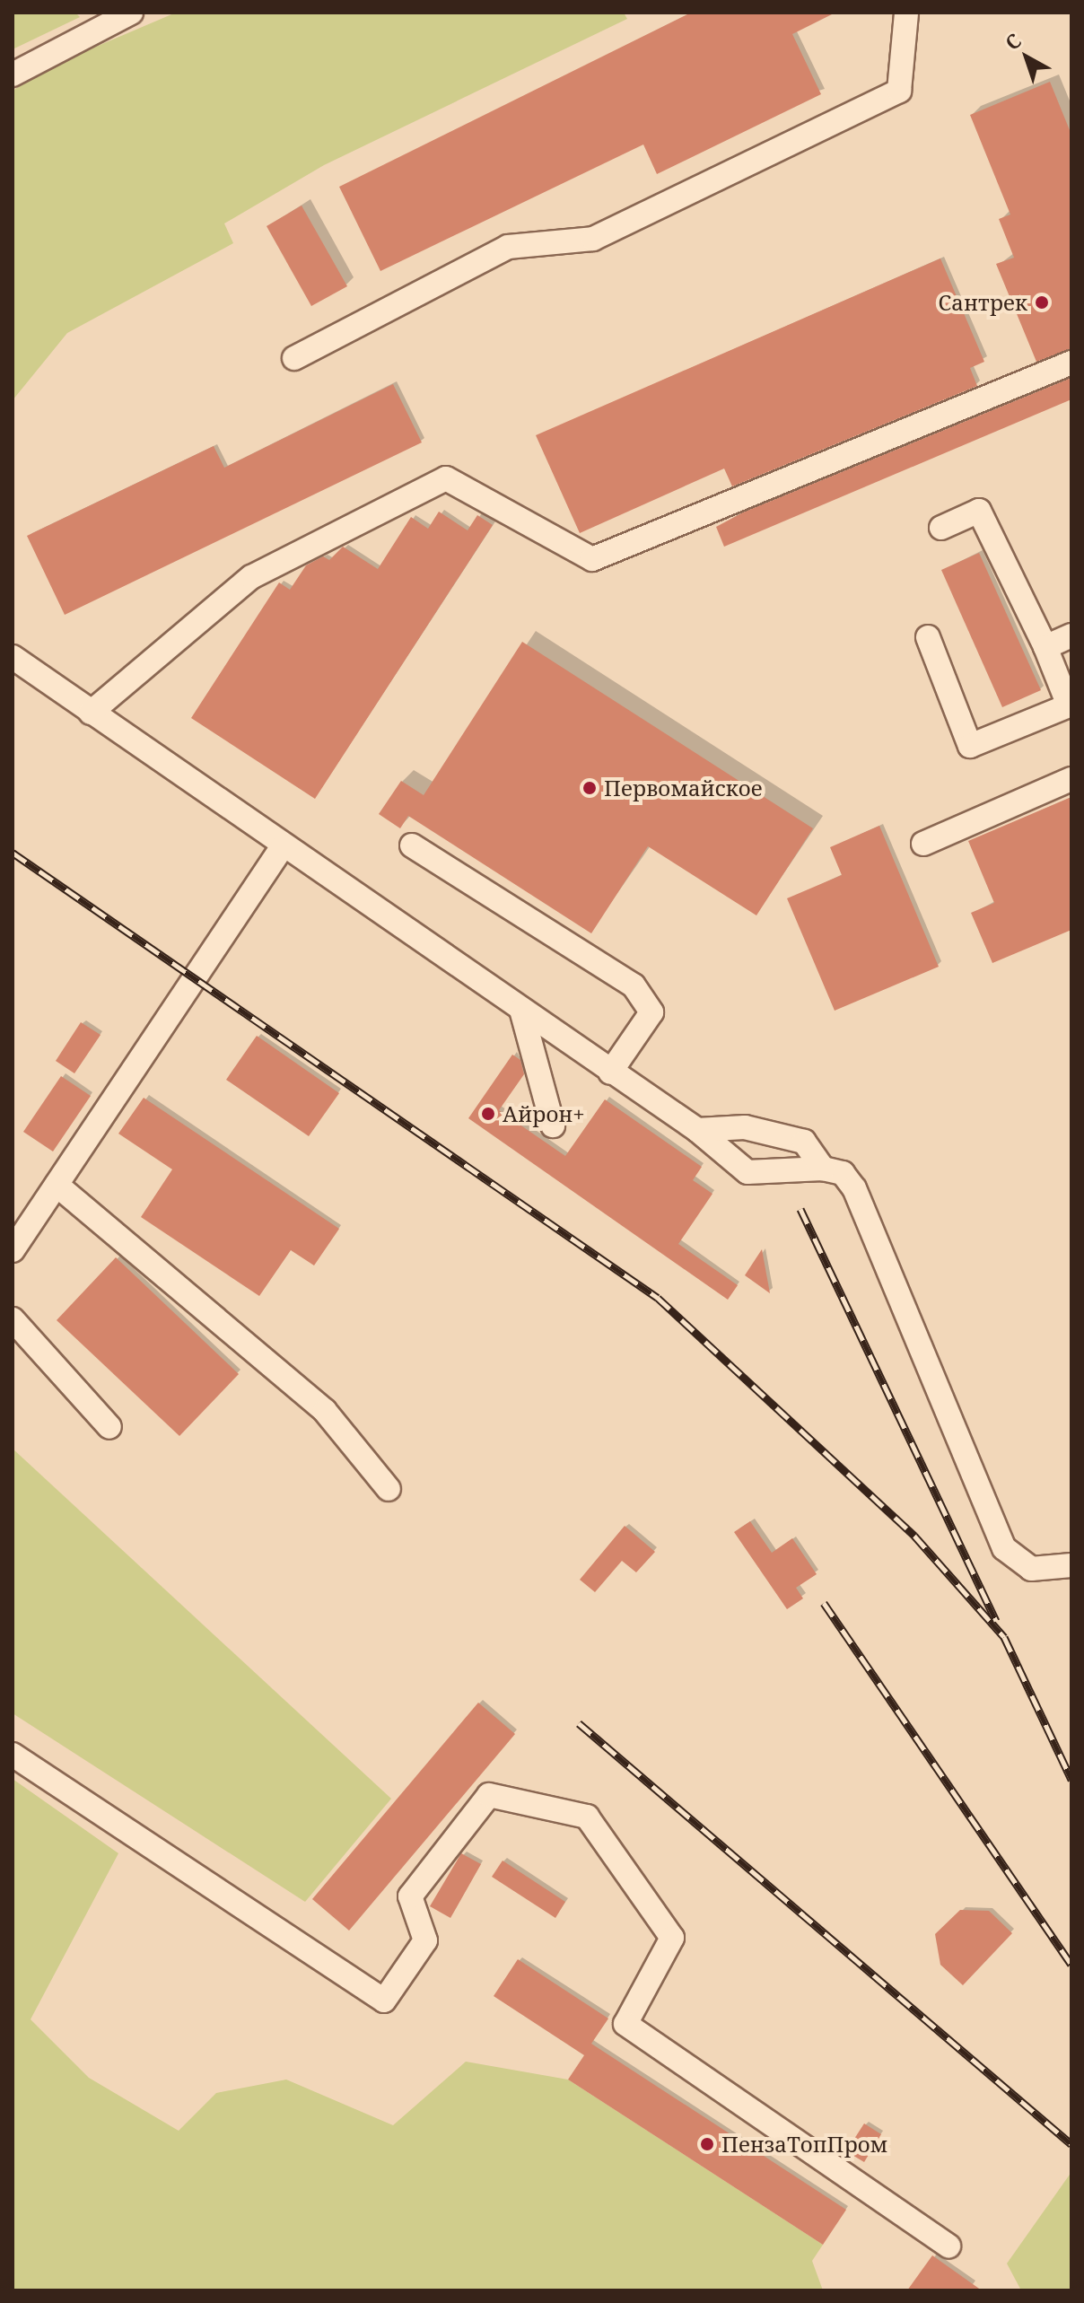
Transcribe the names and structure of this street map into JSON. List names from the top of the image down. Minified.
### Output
{"places":["Сантрек","Первомайское","Айрон+","ПензаТопПром"],"north":"top left"}
